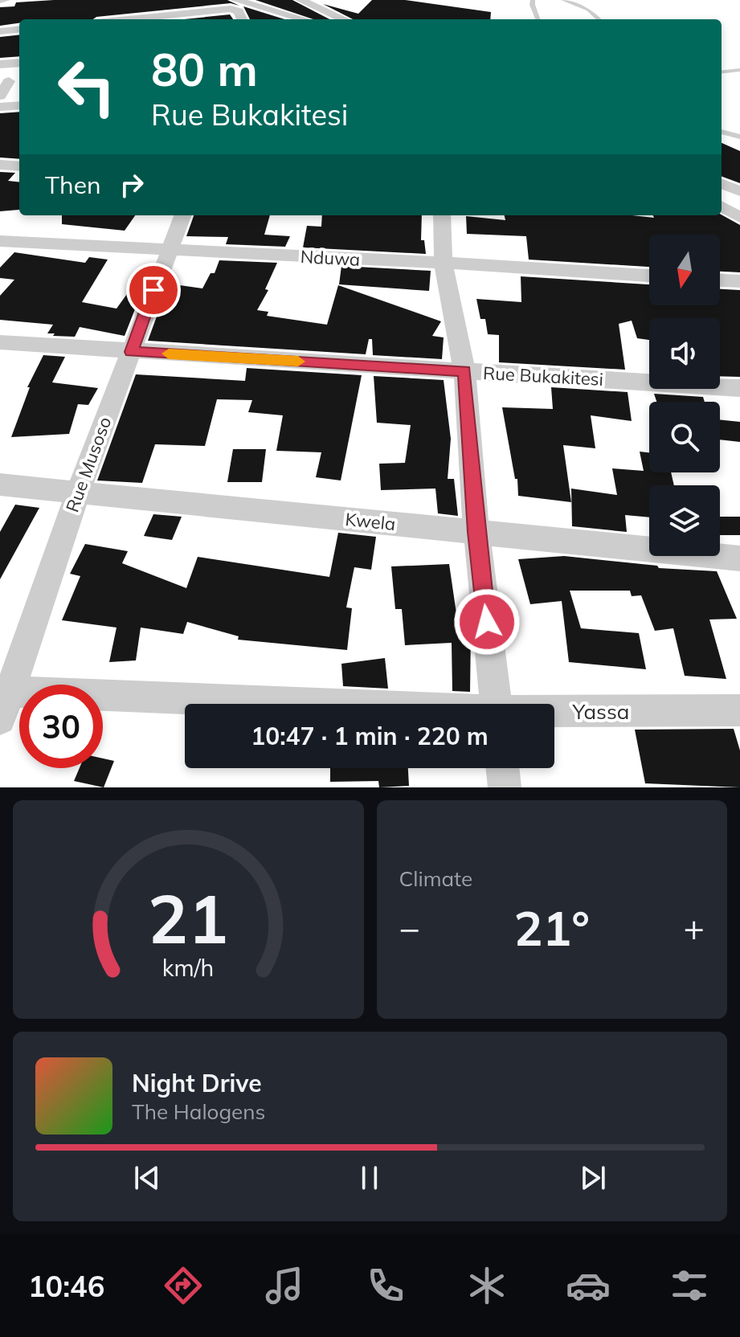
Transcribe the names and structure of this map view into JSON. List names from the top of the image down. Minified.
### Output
{"streets":{"street":["Nduwa","Rue Bukakitesi","Rue Musoso","Kwela","Yassa"]},"crossings":[["Nduwa","Rue Musoso"],["Rue Bukakitesi","Rue Musoso"],["Rue Musoso","Kwela"],["Rue Musoso","Yassa"]],"north":"bottom","page":{"turn":["80 m","Rue Bukakitesi"],"then":"Then","limit":"30","trip":"10:47 · 1 min · 220 m","tile":"Climate","heat":["−","21°","+"],"song":["Night Drive","The Halogens"],"tabs":"10:46","gauge":["21","km/h"]}}
